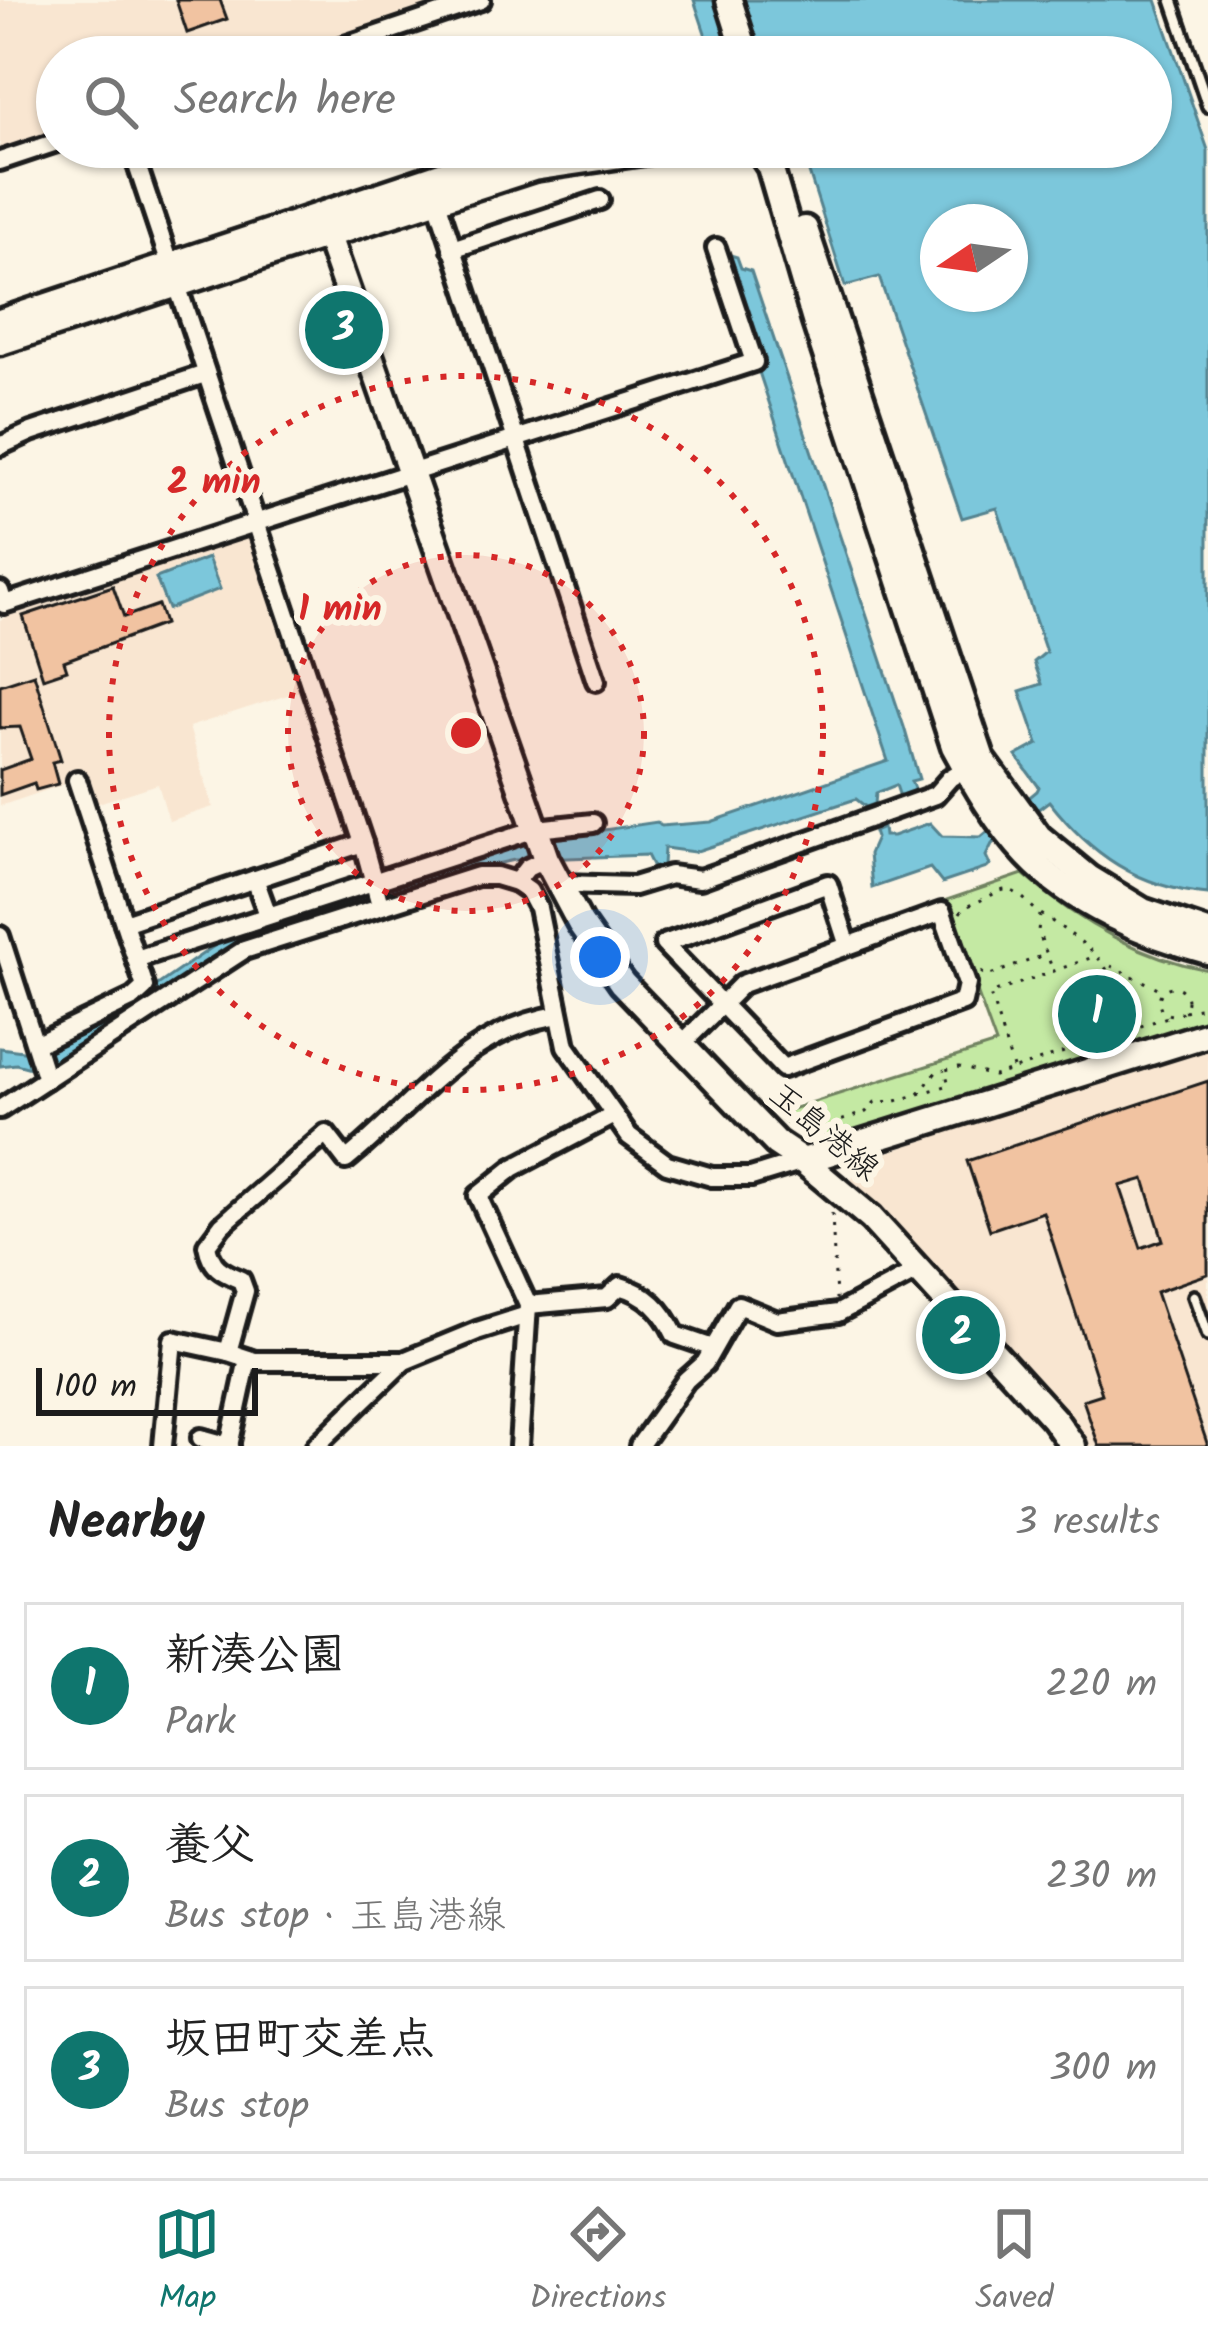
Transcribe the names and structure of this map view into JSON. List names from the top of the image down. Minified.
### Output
{"streets":{"street":["玉島港線"]},"scale_bar":"100 m","north":"left","page":{"search":"Search here","pins":["3","1","2"],"scale":"100 m","heading":["Nearby","3 results"],"list":[{"mark":"1","name":"新湊公園","note":"Park","value":"220 m"},{"mark":"2","name":"養父","note":"Bus stop · 玉島港線","value":"230 m"},{"mark":"3","name":"坂田町交差点","note":"Bus stop","value":"300 m"}],"nav":["Map","Directions","Saved"]},"rings":["2 min","1 min"]}
